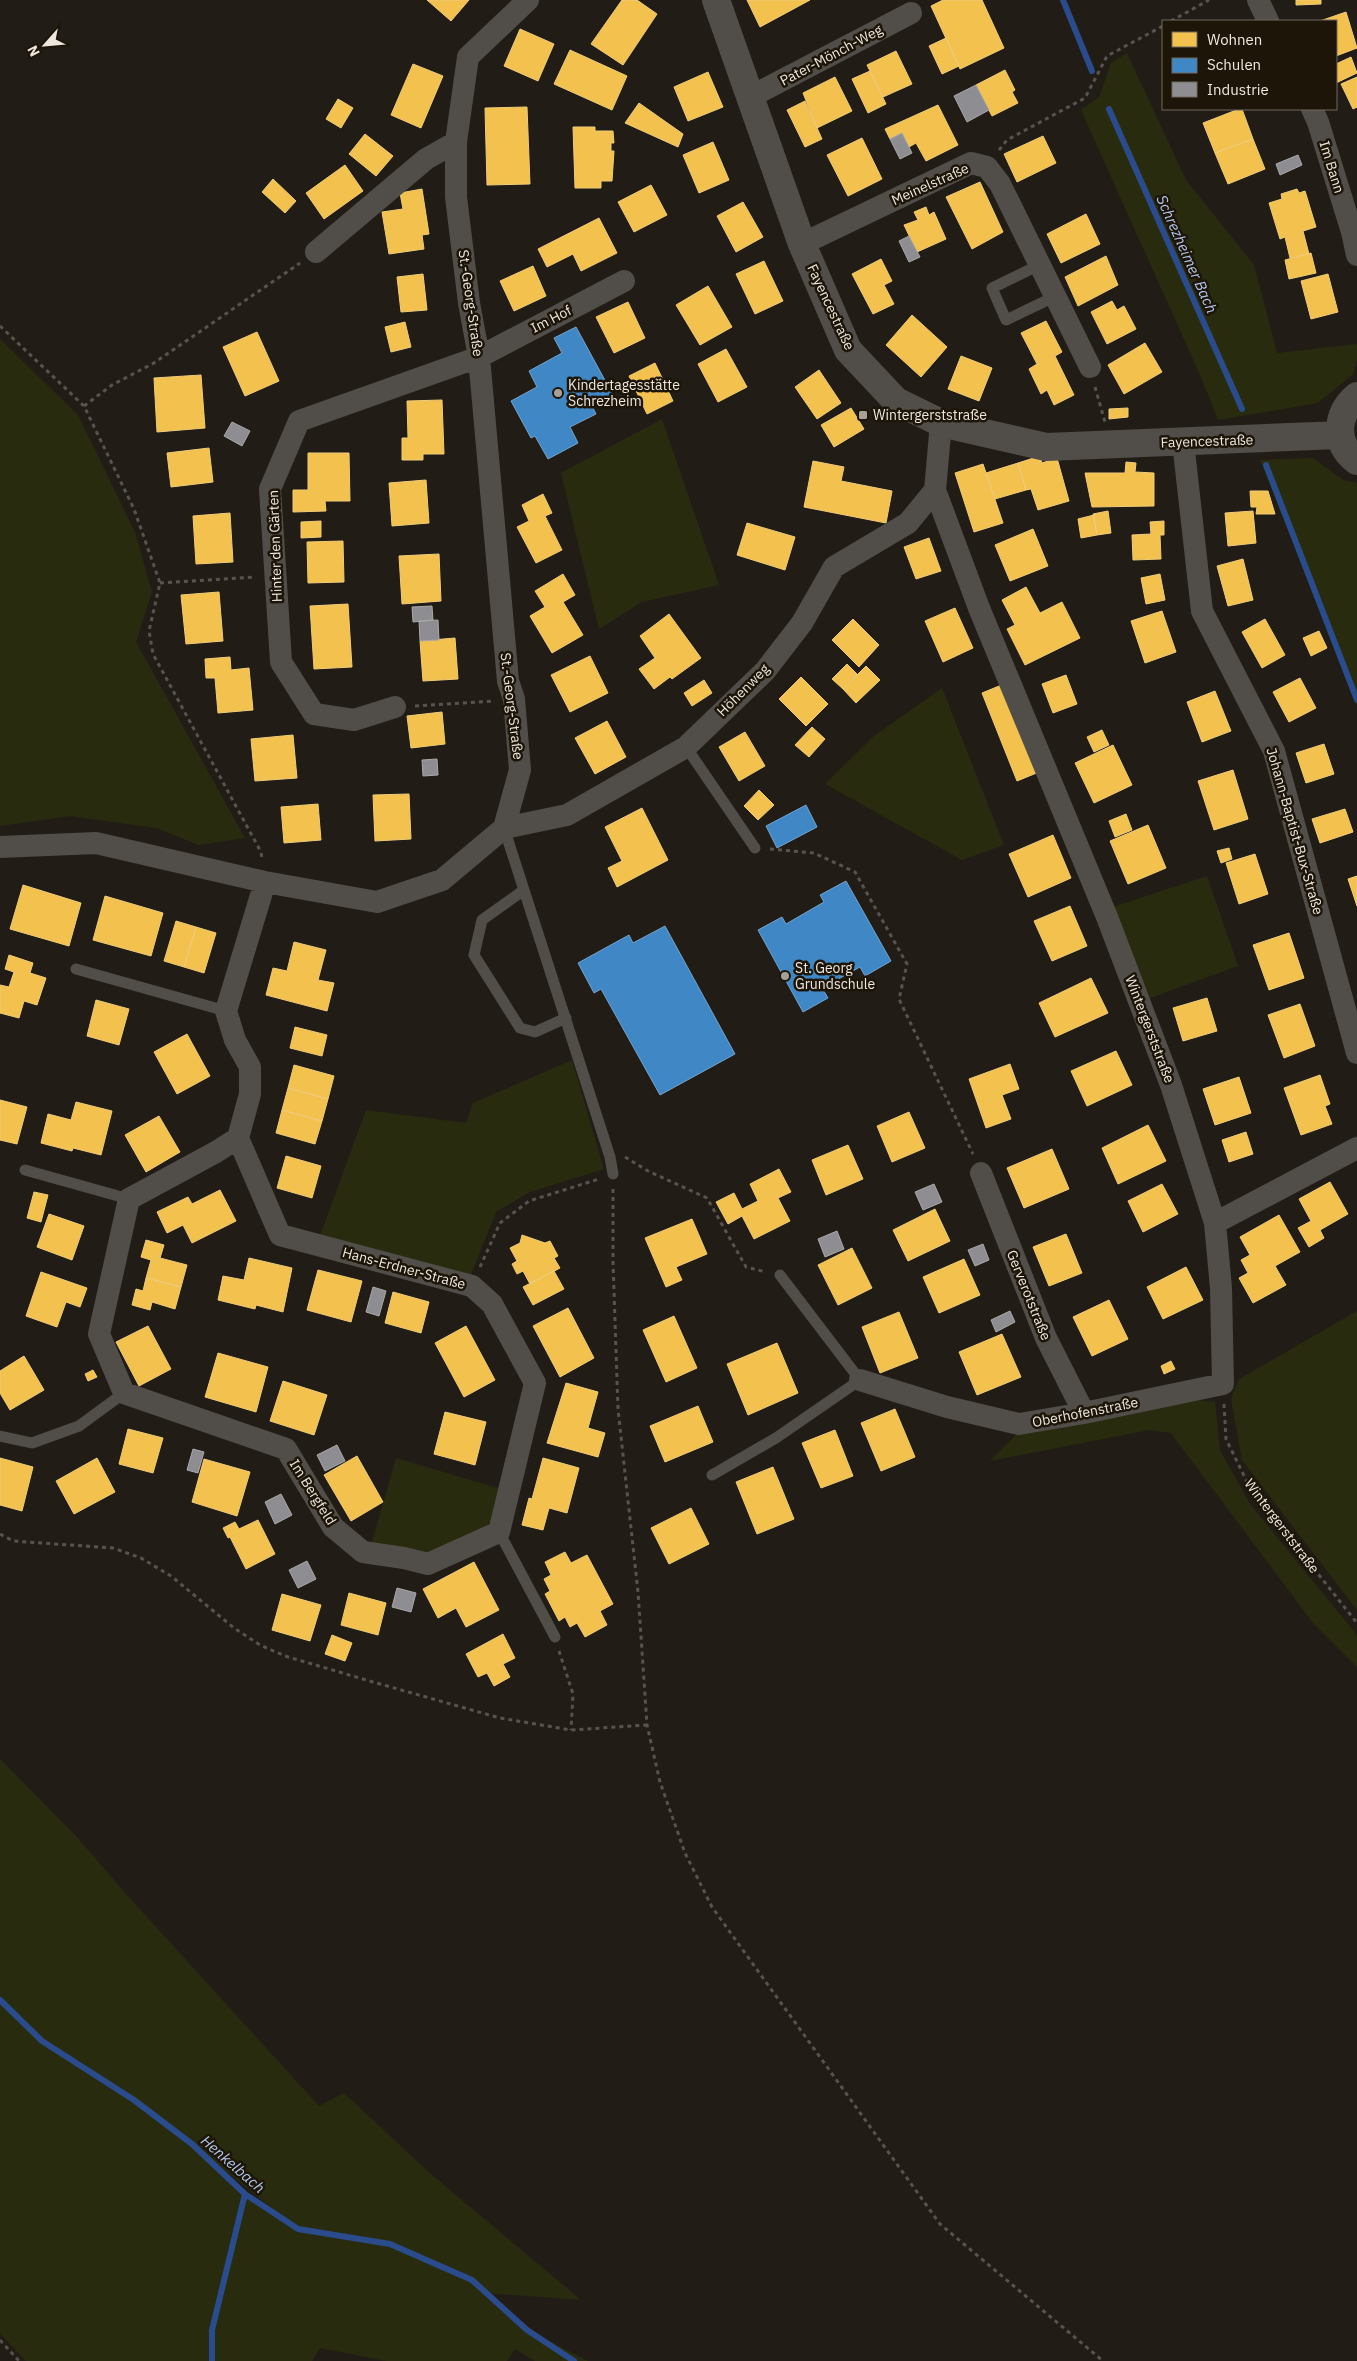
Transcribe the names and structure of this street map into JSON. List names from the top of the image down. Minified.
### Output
{"streets":{"street":["Pater-Mönch-Weg","Im Bann","Meinelstraße","St.-Georg-Straße","Fayencestraße","Im Hof","Hinter den Gärten","Höhenweg","Johann-Baptist-Bux-Straße","Wintergerststraße","Hans-Erdner-Straße","Gerverotstraße","Oberhofenstraße","Im Bergfeld"]},"crossings":[["Pater-Mönch-Weg","Fayencestraße"],["Meinelstraße","Fayencestraße"],["St.-Georg-Straße","Im Hof"],["St.-Georg-Straße","Hinter den Gärten"],["St.-Georg-Straße","Höhenweg"],["Fayencestraße","Johann-Baptist-Bux-Straße"],["Fayencestraße","Wintergerststraße"],["Im Hof","Hinter den Gärten"],["Höhenweg","Wintergerststraße"],["Wintergerststraße","Oberhofenstraße"],["Hans-Erdner-Straße","Im Bergfeld"],["Gerverotstraße","Oberhofenstraße"]],"water":["Schrezheimer Bach","Henkelbach"],"places":{"other":["Kindertagesstätte Schrezheim","St. Georg Grundschule"],"transit":["Wintergerststraße"]},"legend":["Wohnen","Schulen","Industrie"],"north":"bottom left"}
